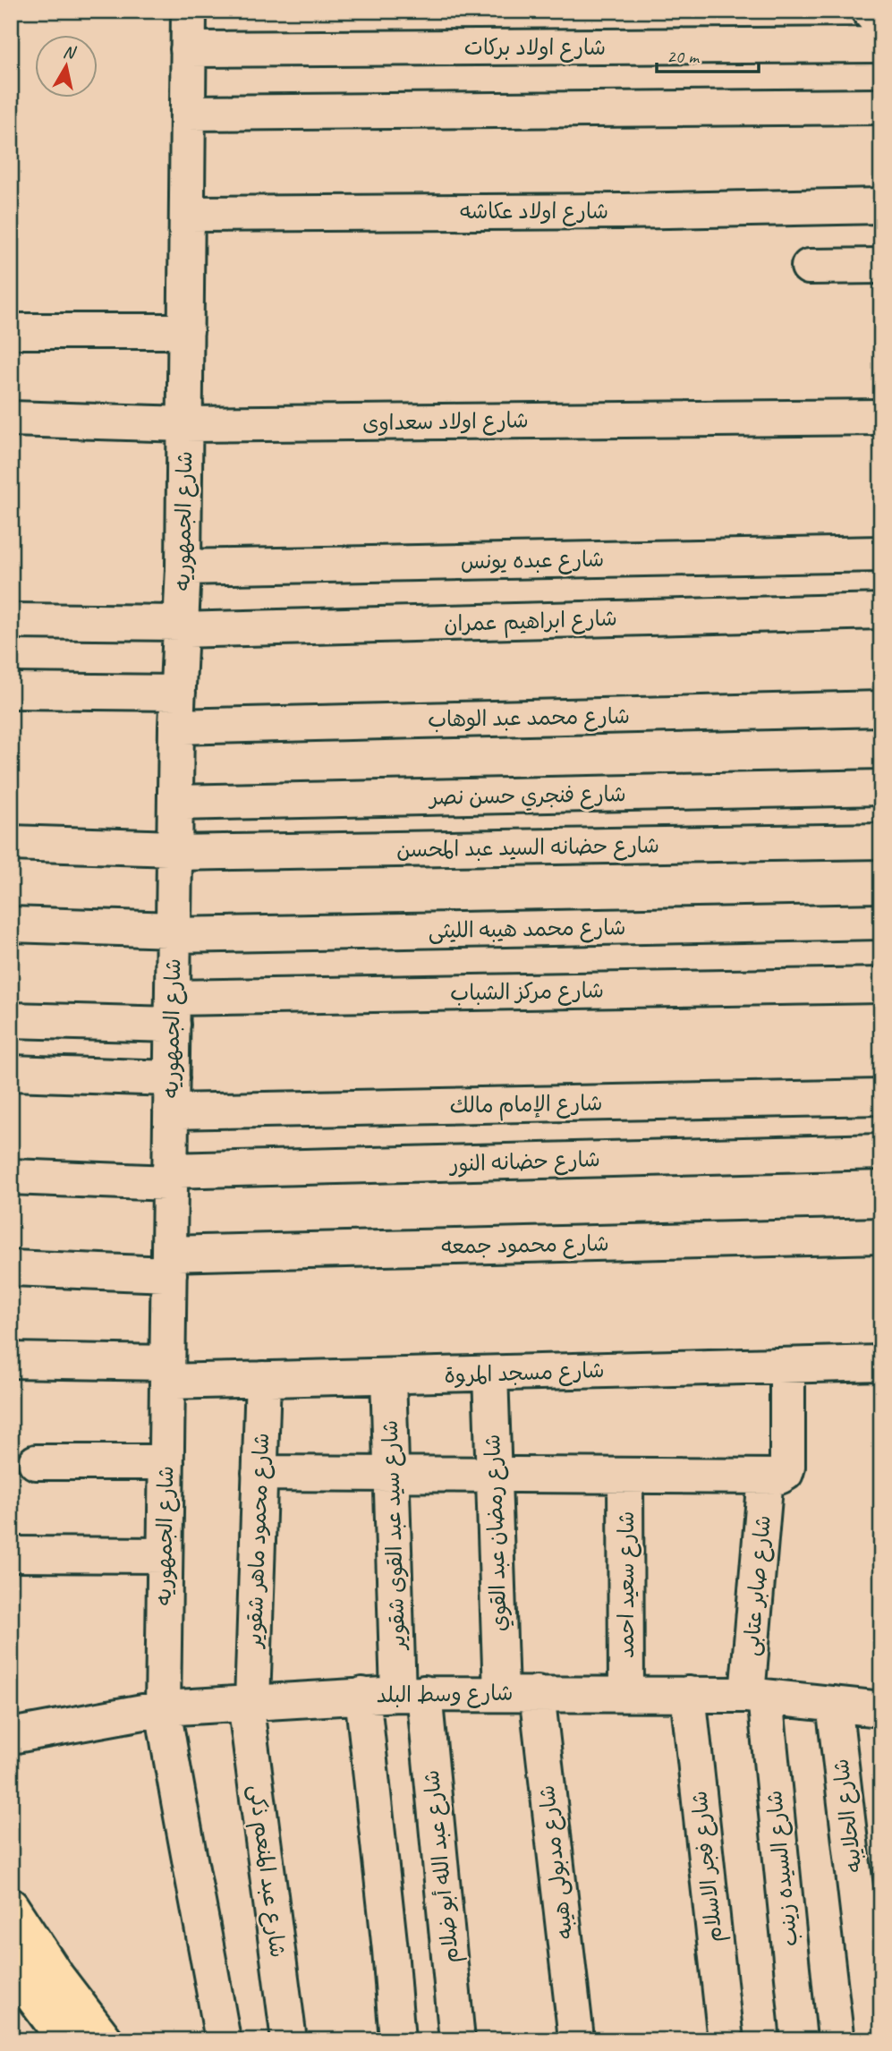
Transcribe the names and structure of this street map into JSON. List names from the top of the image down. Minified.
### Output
{"streets":{"street":["شارع اولاد بركات","شارع اولاد عكاشه","شارع اولاد سعداوى","شارع الجمهوريه","شارع عبده يونس","شارع ابراهيم عمران","شارع محمد عبد الوهاب","شارع فنجري حسن نصر","شارع حضانه السيد عبد المحسن","شارع محمد هيبه الليثى","شارع مركز الشباب","شارع الإمام مالك","شارع حضانه النور","شارع محمود جمعه","شارع مسجد المروة","شارع رمضان عبد القوي","شارع سيد عبد القوى شقوير","شارع محمود ماهر شقوير","شارع سعيد احمد","شارع صابر عتابى","شارع وسط البلد","شارع الحلايبه","شارع مدبولى هيبه","شارع عبد الله أبو ضلام","شارع فجر الاسلام","شارع السيده زينب","شارع عبد المنعم ذكى"]},"crossings":[["شارع اولاد بركات","شارع الجمهوريه"],["شارع اولاد عكاشه","شارع الجمهوريه"],["شارع اولاد سعداوى","شارع الجمهوريه"],["شارع الجمهوريه","شارع عبده يونس"],["شارع الجمهوريه","شارع ابراهيم عمران"],["شارع الجمهوريه","شارع محمد عبد الوهاب"],["شارع الجمهوريه","شارع فنجري حسن نصر"],["شارع الجمهوريه","شارع حضانه السيد عبد المحسن"],["شارع الجمهوريه","شارع محمد هيبه الليثى"],["شارع الجمهوريه","شارع مركز الشباب"],["شارع الجمهوريه","شارع الإمام مالك"],["شارع الجمهوريه","شارع حضانه النور"],["شارع الجمهوريه","شارع محمود جمعه"],["شارع الجمهوريه","شارع مسجد المروة"],["شارع الجمهوريه","شارع وسط البلد"],["شارع مسجد المروة","شارع رمضان عبد القوي"],["شارع مسجد المروة","شارع سيد عبد القوى شقوير"],["شارع مسجد المروة","شارع محمود ماهر شقوير"],["شارع رمضان عبد القوي","شارع وسط البلد"],["شارع سيد عبد القوى شقوير","شارع وسط البلد"],["شارع سيد عبد القوى شقوير","شارع عبد الله أبو ضلام"],["شارع محمود ماهر شقوير","شارع وسط البلد"],["شارع محمود ماهر شقوير","شارع عبد المنعم ذكى"],["شارع سعيد احمد","شارع وسط البلد"],["شارع صابر عتابى","شارع وسط البلد"],["شارع صابر عتابى","شارع السيده زينب"],["شارع وسط البلد","شارع الحلايبه"],["شارع وسط البلد","شارع مدبولى هيبه"],["شارع وسط البلد","شارع عبد الله أبو ضلام"],["شارع وسط البلد","شارع فجر الاسلام"],["شارع وسط البلد","شارع السيده زينب"],["شارع وسط البلد","شارع عبد المنعم ذكى"]],"scale_bar":"20 m","north":"top"}
